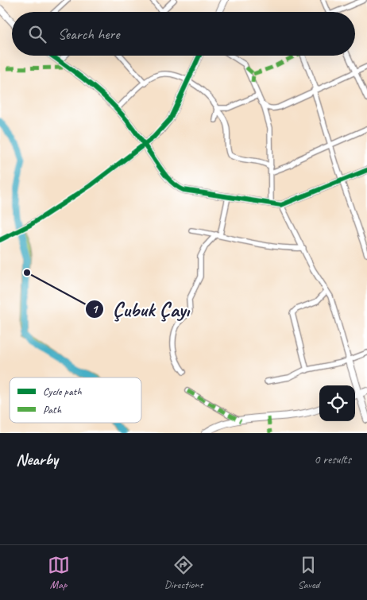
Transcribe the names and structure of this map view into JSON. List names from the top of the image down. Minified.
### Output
{"places":["Çubuk Çayı"],"legend":["Cycle path","Path"],"page":{"search":"Search here","heading":["Nearby","0 results"],"nav":["Map","Directions","Saved"]}}
